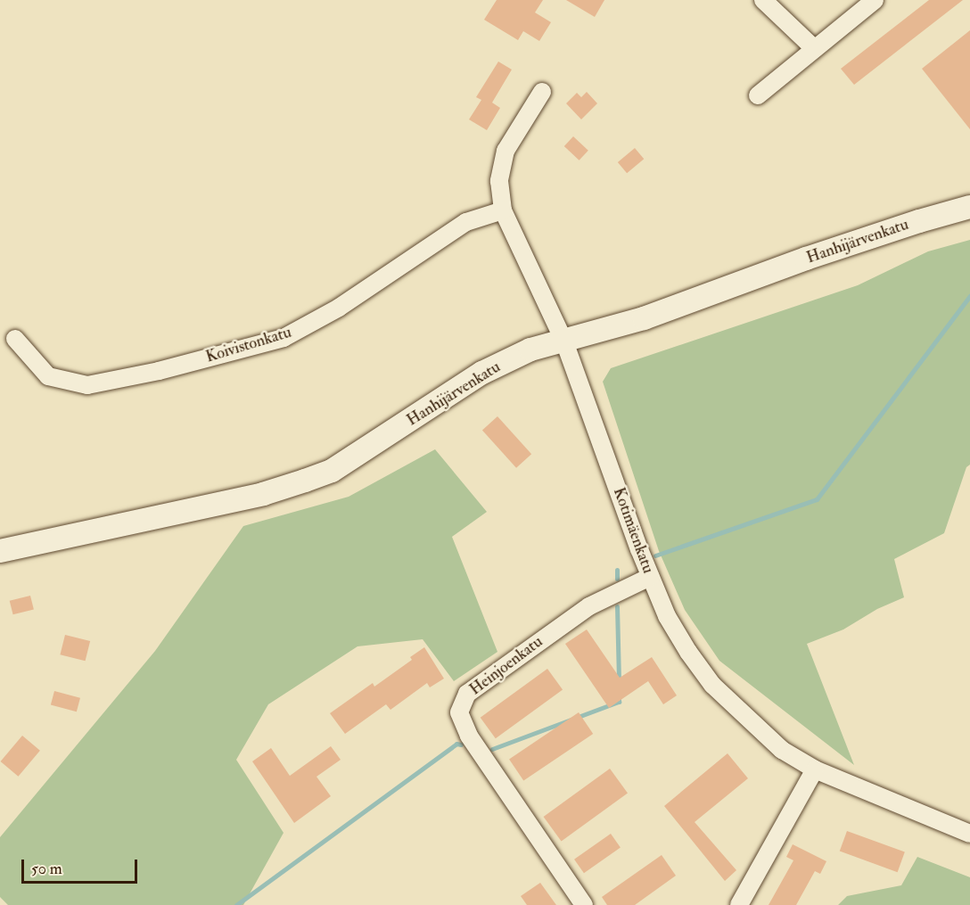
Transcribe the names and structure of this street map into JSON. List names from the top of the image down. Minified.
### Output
{"streets":{"street":["Hanhijärvenkatu","Koivistonkatu","Kotimäenkatu","Heinjoenkatu"]},"crossings":[["Hanhijärvenkatu","Kotimäenkatu"],["Koivistonkatu","Kotimäenkatu"],["Kotimäenkatu","Heinjoenkatu"]],"scale_bar":"50 m"}
